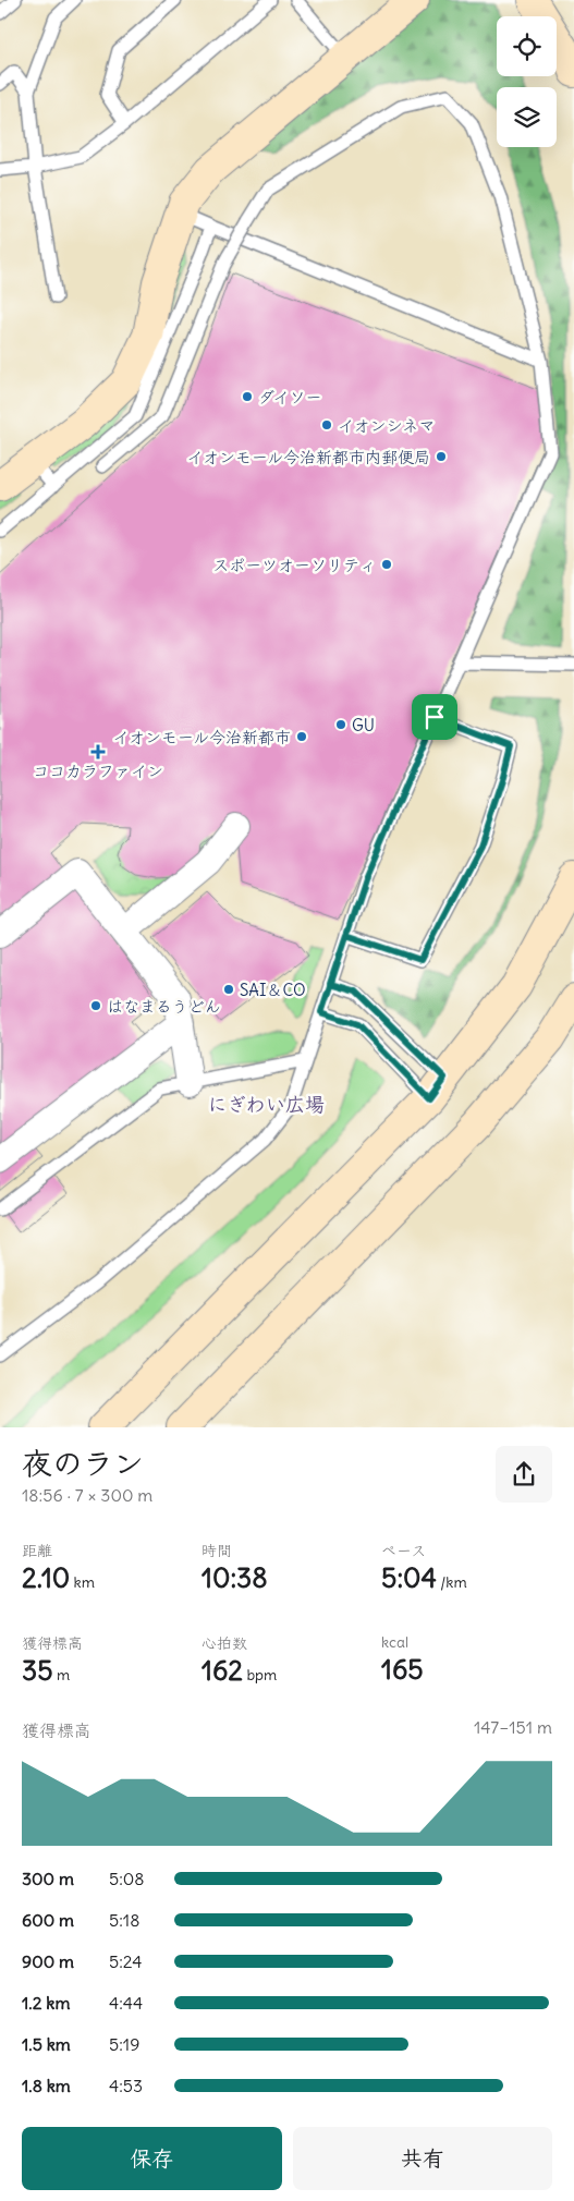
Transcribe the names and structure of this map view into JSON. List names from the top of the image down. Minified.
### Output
{"districts":["にぎわい広場"],"places":{"other":["ダイソー","イオンシネマ","イオンモール今治新都市内郵便局","スポーツオーソリティ","GU","イオンモール今治新都市","SAI＆CO","はなまるうどん"],"health":["ココカラファイン"]},"page":{"heading":["夜のラン","18:56 · 7 × 300 m"],"stats":[["距離","2.10 km"],["時間","10:38"],["ペース","5:04 /km"],["獲得標高","35 m"],["心拍数","162 bpm"],["kcal","165"]],"chart":["獲得標高","147–151 m"],"list":[{"name":"300 m","note":"5:08"},{"name":"600 m","note":"5:18"},{"name":"900 m","note":"5:24"},{"name":"1.2 km","note":"4:44"},{"name":"1.5 km","note":"5:19"},{"name":"1.8 km","note":"4:53"}],"buttons":["保存","共有"]}}
